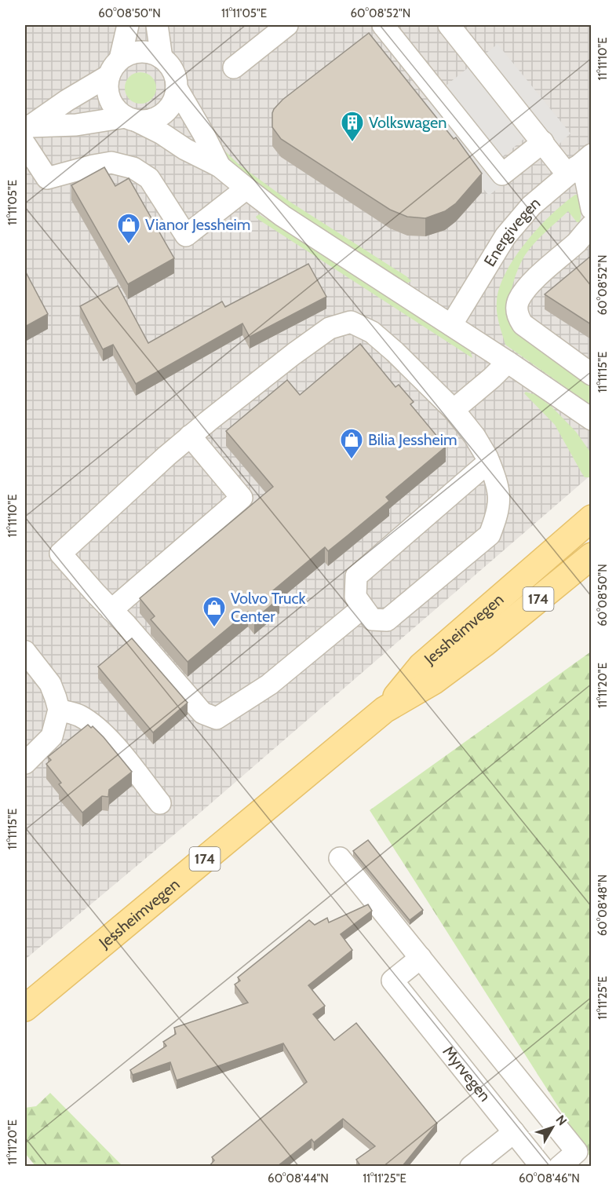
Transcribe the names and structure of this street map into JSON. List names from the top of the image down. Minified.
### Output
{"streets":{"main road":["174","Jessheimvegen"],"street":["Energivegen","Myrvegen"]},"places":{"building":["Volkswagen"],"shop":["Vianor Jessheim","Bilia Jessheim","Volvo Truck Center"]},"north":"top right","coordinates":["60°08'50\"N","11°11'05\"E","60°08'52\"N","11°11'10\"E","11°11'15\"E","11°11'20\"E","60°08'48\"N","11°11'25\"E","60°08'44\"N","60°08'46\"N"]}
